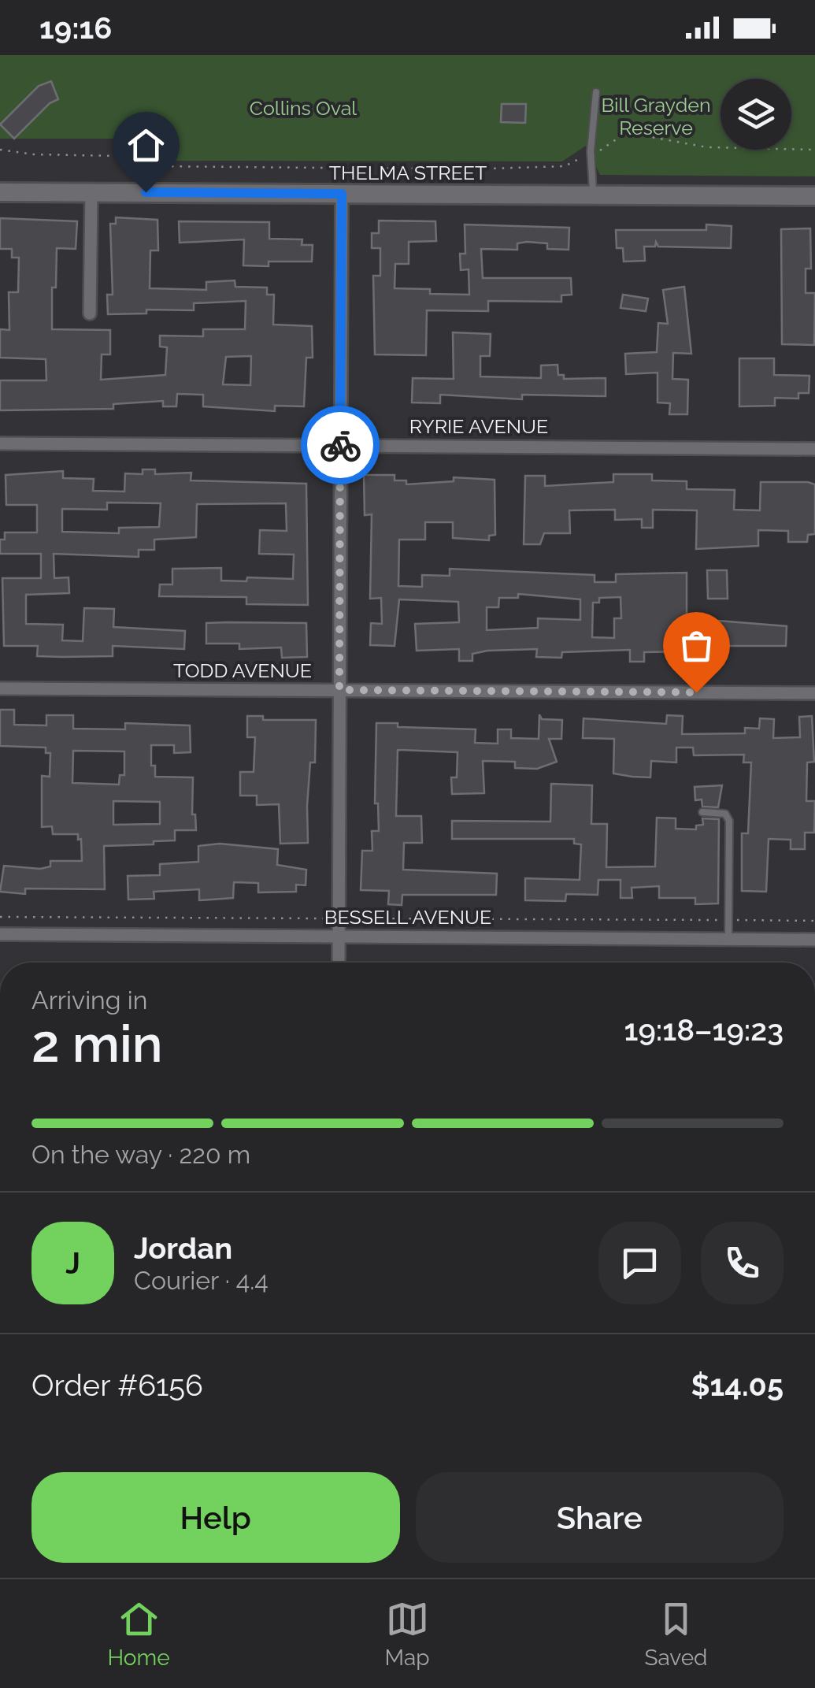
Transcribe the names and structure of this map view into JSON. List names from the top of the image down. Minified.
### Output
{"streets":{"main road":["THELMA STREET"],"street":["RYRIE AVENUE","TODD AVENUE","BESSELL AVENUE"]},"parks":["Bill Grayden Reserve","Collins Oval"],"page":{"status":"19:16","heading":["2 min","Arriving in","19:18–19:23"],"panel":["Jordan","Courier · 4.4","Order #6156","$14.05"],"bar":"On the way · 220 m","round":"J","buttons":["Help","Share"],"tabs":["Home","Map","Saved"]}}
